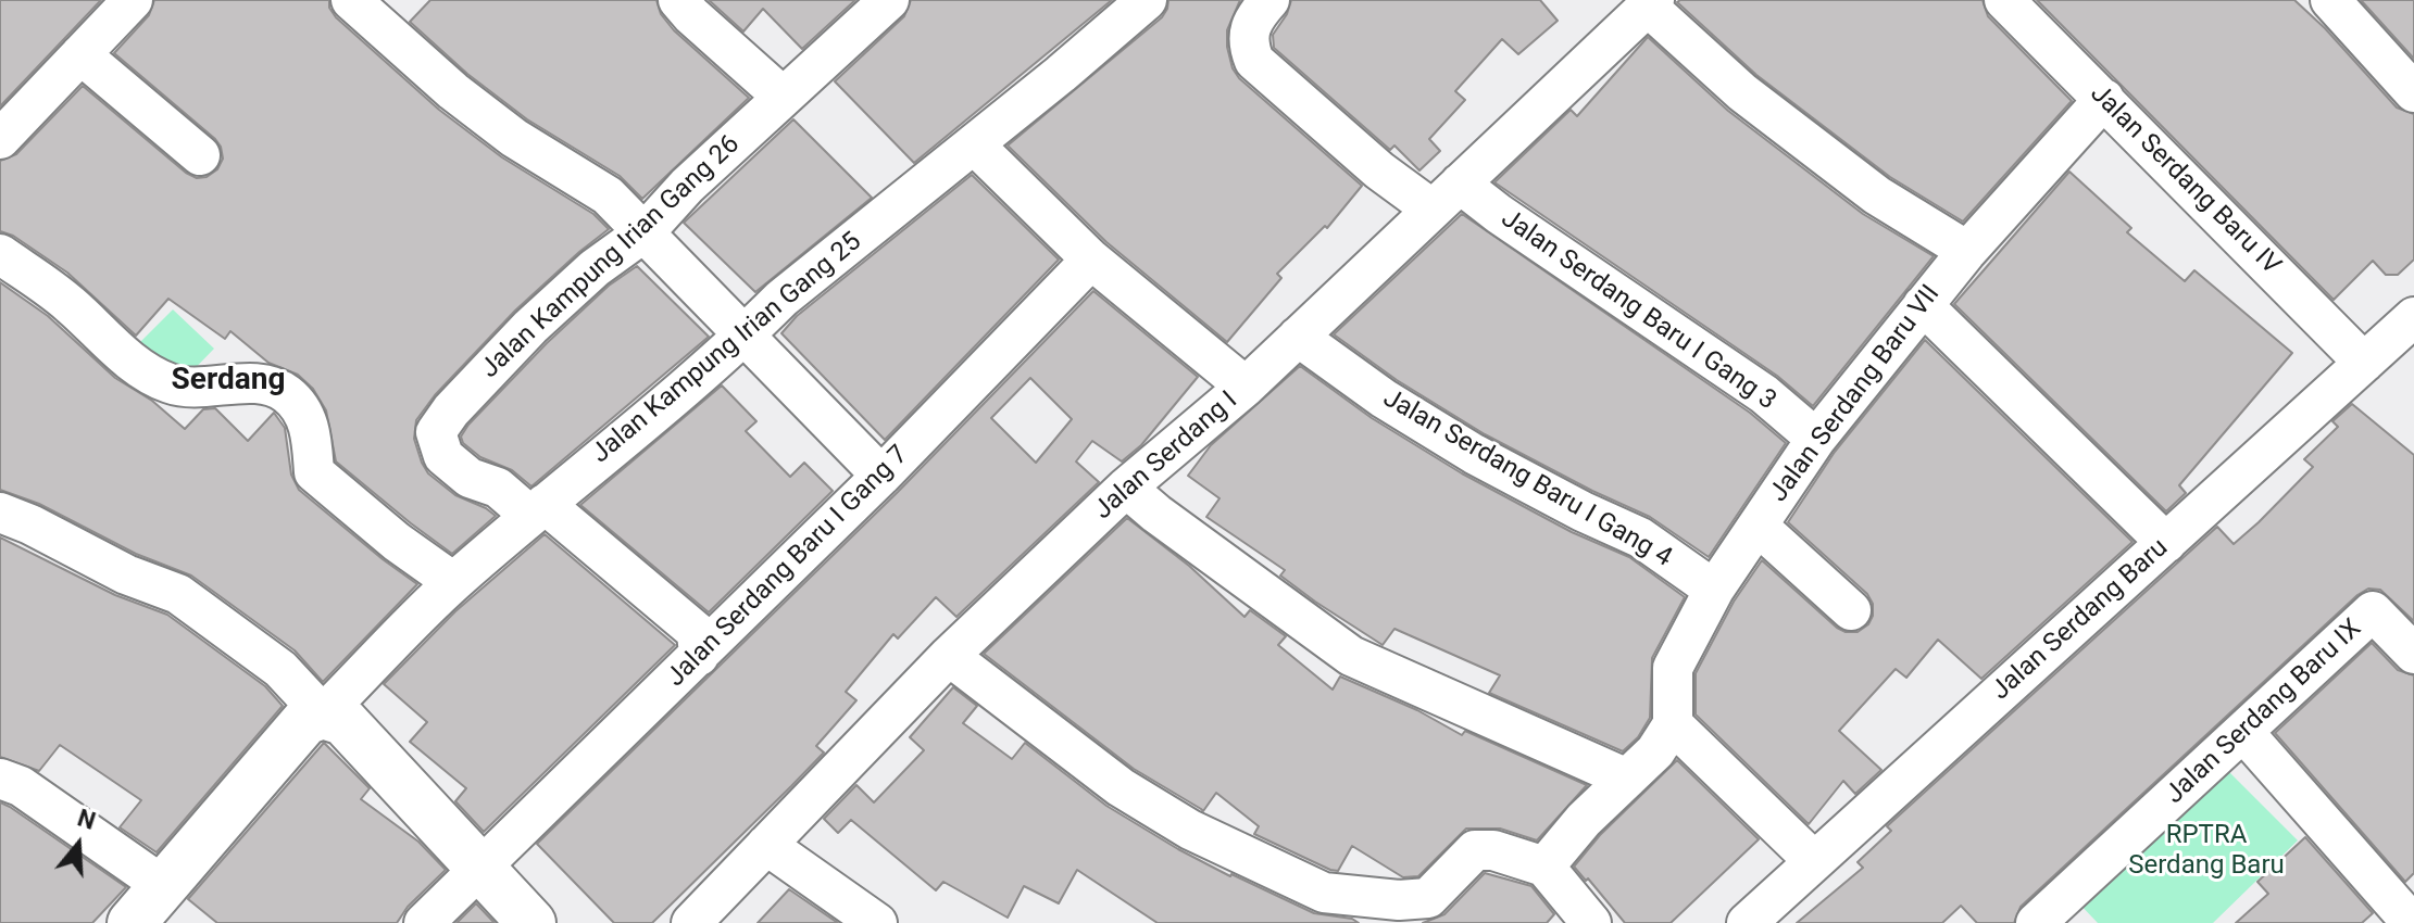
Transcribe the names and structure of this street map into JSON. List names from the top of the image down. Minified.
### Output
{"streets":{"street":["Jalan Serdang Baru IV","Jalan Kampung Irian Gang 26","Jalan Serdang Baru I Gang 3","Jalan Kampung Irian Gang 25","Jalan Serdang Baru VII","Jalan Serdang I","Jalan Serdang Baru I Gang 4","Jalan Serdang Baru I Gang 7","Jalan Serdang Baru","Jalan Serdang Baru IX"]},"crossings":[["Jalan Serdang Baru IV","Jalan Serdang Baru VII"],["Jalan Serdang Baru IV","Jalan Serdang Baru"],["Jalan Kampung Irian Gang 26","Jalan Kampung Irian Gang 25"],["Jalan Serdang Baru I Gang 3","Jalan Serdang Baru VII"],["Jalan Serdang Baru I Gang 3","Jalan Serdang I"],["Jalan Serdang Baru VII","Jalan Serdang Baru I Gang 4"],["Jalan Serdang I","Jalan Serdang Baru I Gang 4"]],"districts":["Serdang"],"parks":["RPTRA Serdang Baru"],"north":"top"}
